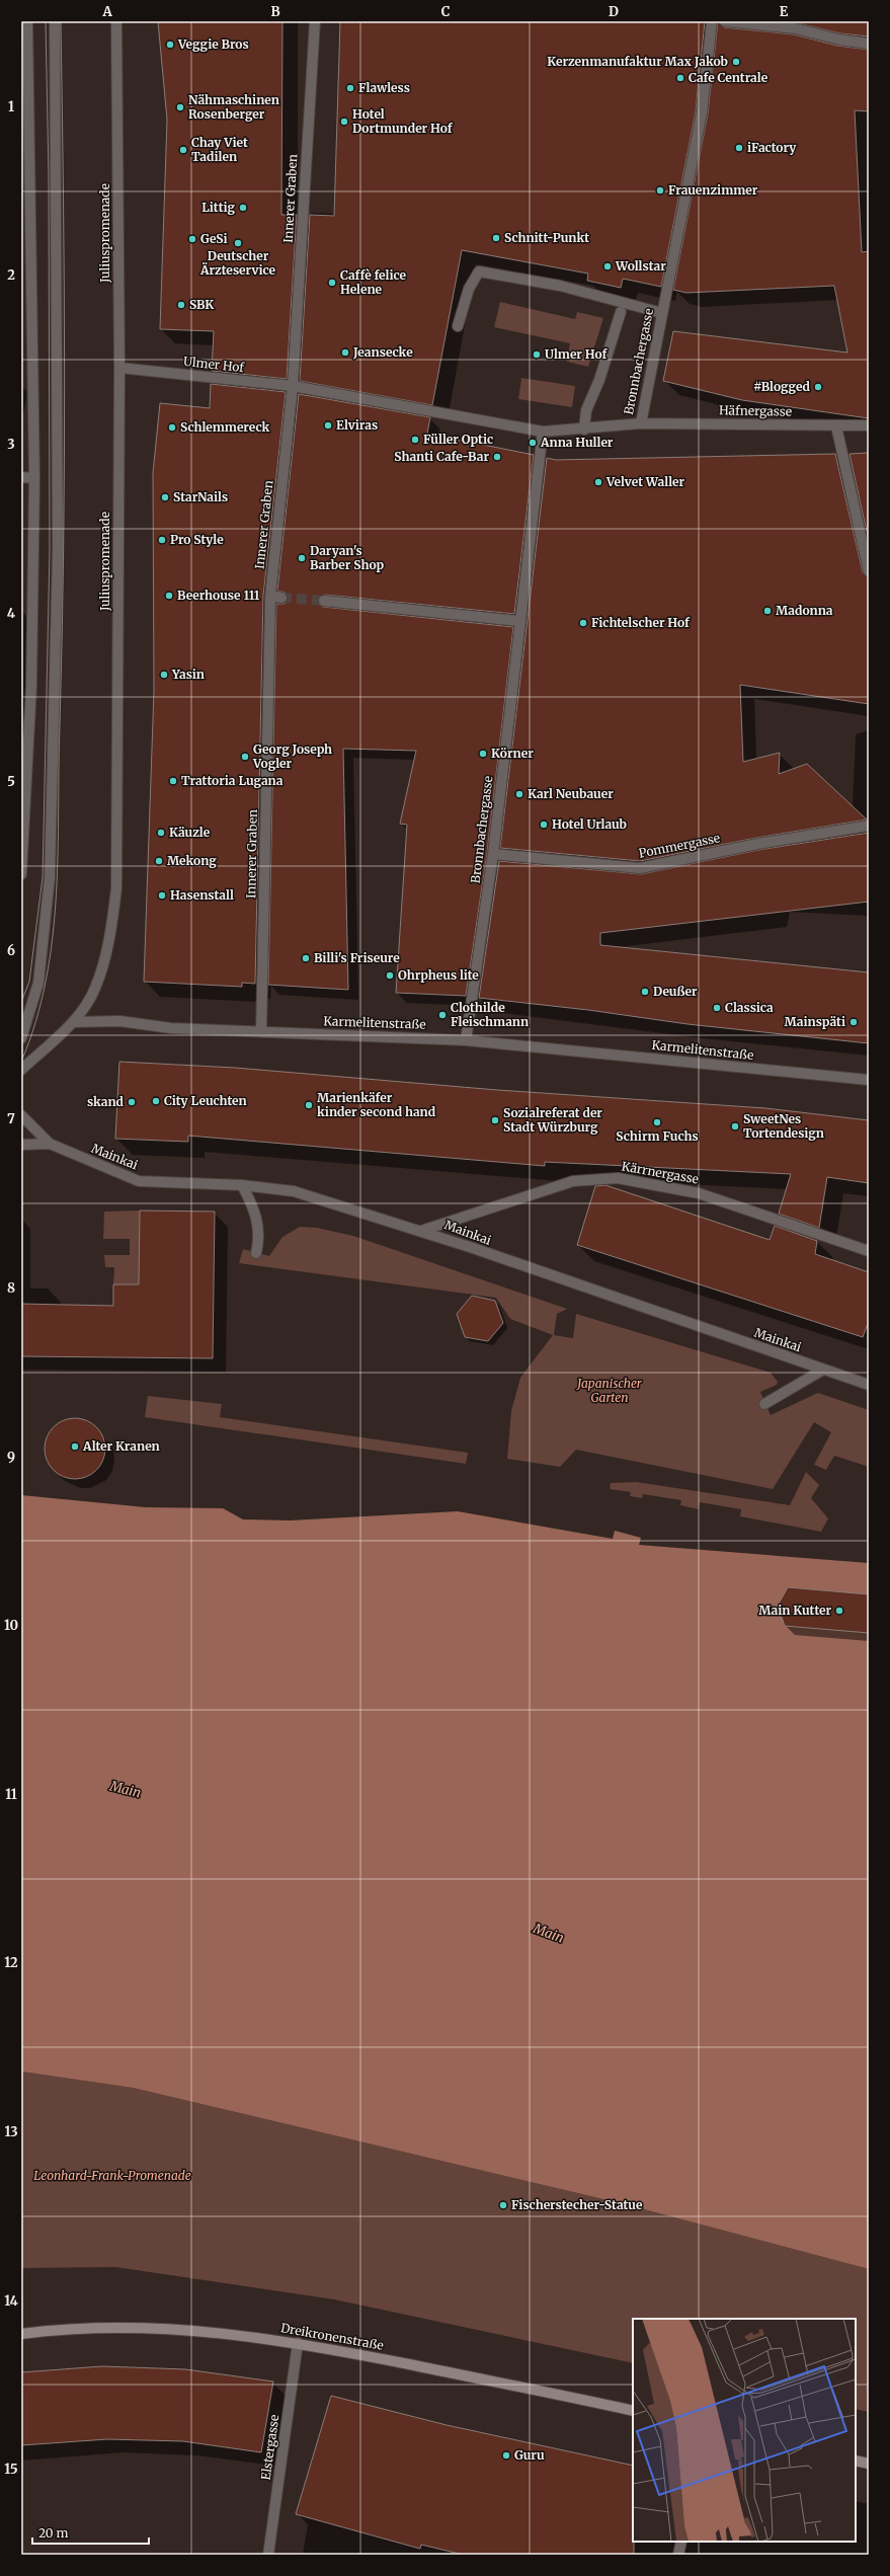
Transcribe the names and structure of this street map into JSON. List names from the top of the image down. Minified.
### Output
{"streets":{"main road":["Dreikronenstraße"],"street":["Innerer Graben","Juliuspromenade","Bronnbachergasse","Ulmer Hof","Häfnergasse","Pommergasse","Karmelitenstraße","Mainkai","Kärrnergasse","Elstergasse"]},"crossings":[["Innerer Graben","Ulmer Hof"],["Innerer Graben","Karmelitenstraße"],["Juliuspromenade","Ulmer Hof"],["Juliuspromenade","Karmelitenstraße"],["Bronnbachergasse","Ulmer Hof"],["Bronnbachergasse","Häfnergasse"],["Bronnbachergasse","Pommergasse"],["Bronnbachergasse","Karmelitenstraße"],["Mainkai","Kärrnergasse"],["Dreikronenstraße","Elstergasse"]],"water":["Main"],"parks":["Japanischer Garten","Leonhard-Frank-Promenade"],"places":["Veggie Bros","Kerzenmanufaktur Max Jakob","Cafe Centrale","Flawless","Nähmaschinen Rosenberger","Hotel Dortmunder Hof","iFactory","Chay Viet Tadilen","Frauenzimmer","Littig","Schnitt-Punkt","GeSi","Deutscher Ärzteservice","Wollstar","Caffè felice Helene","SBK","Jeansecke","Ulmer Hof","#Blogged","Elviras","Schlemmereck","Füller Optic","Anna Huller","Shanti Cafe-Bar","Velvet Waller","StarNails","Pro Style","Daryan's Barber Shop","Beerhouse 111","Madonna","Fichtelscher Hof","Yasin","Körner","Georg Joseph Vogler","Trattoria Lugana","Karl Neubauer","Hotel Urlaub","Käuzle","Mekong","Hasenstall","Billi's Friseure","Ohrpheus lite","Deußer","Classica","Clothilde Fleischmann","Mainspäti","City Leuchten","skand","Marienkäfer kinder second hand","Sozialreferat der Stadt Würzburg","Schirm Fuchs","SweetNes Tortendesign","Alter Kranen","Main Kutter","Fischerstecher-Statue","Guru"],"scale_bar":"20 m","grid":{"columns":["A","B","C","D","E"],"rows":["1","2","3","4","5","6","7","8","9","10","11","12","13","14","15"]}}
